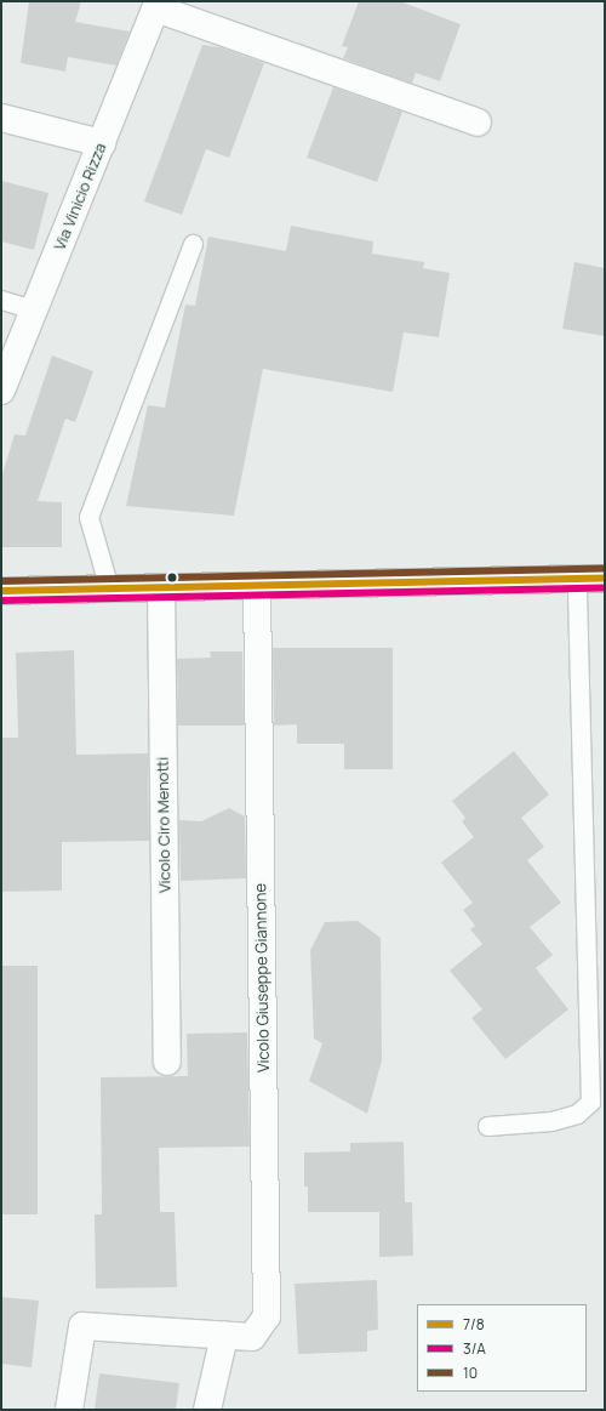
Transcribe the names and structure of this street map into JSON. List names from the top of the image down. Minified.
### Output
{"streets":{"street":["Via Vinicio Rizza","Vicolo Ciro Menotti","Vicolo Giuseppe Giannone"]},"lines":["transit line 10","transit line 7/8","transit line 3/A"],"legend":["7/8","3/A","10"]}
